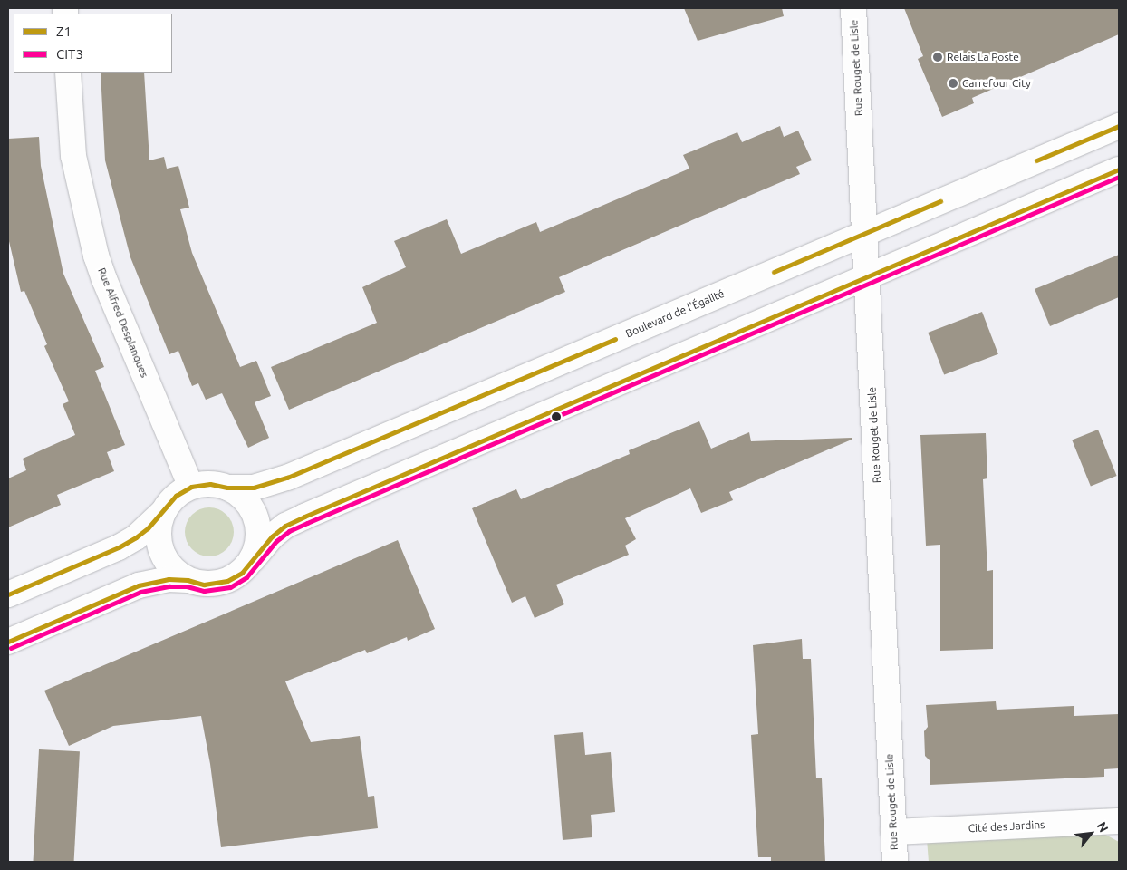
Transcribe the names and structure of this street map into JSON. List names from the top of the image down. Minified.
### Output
{"streets":{"main road":["Rue Rouget de Lisle","Boulevard de l'Égalité","Rue Alfred Desplanques","Cité des Jardins"]},"crossings":[["Rue Rouget de Lisle","Boulevard de l'Égalité"],["Rue Rouget de Lisle","Cité des Jardins"],["Boulevard de l'Égalité","Rue Alfred Desplanques"]],"places":["Relais La Poste","Carrefour City"],"lines":["transit line Z1","transit line CIT3"],"legend":["Z1","CIT3"],"north":"top right"}
